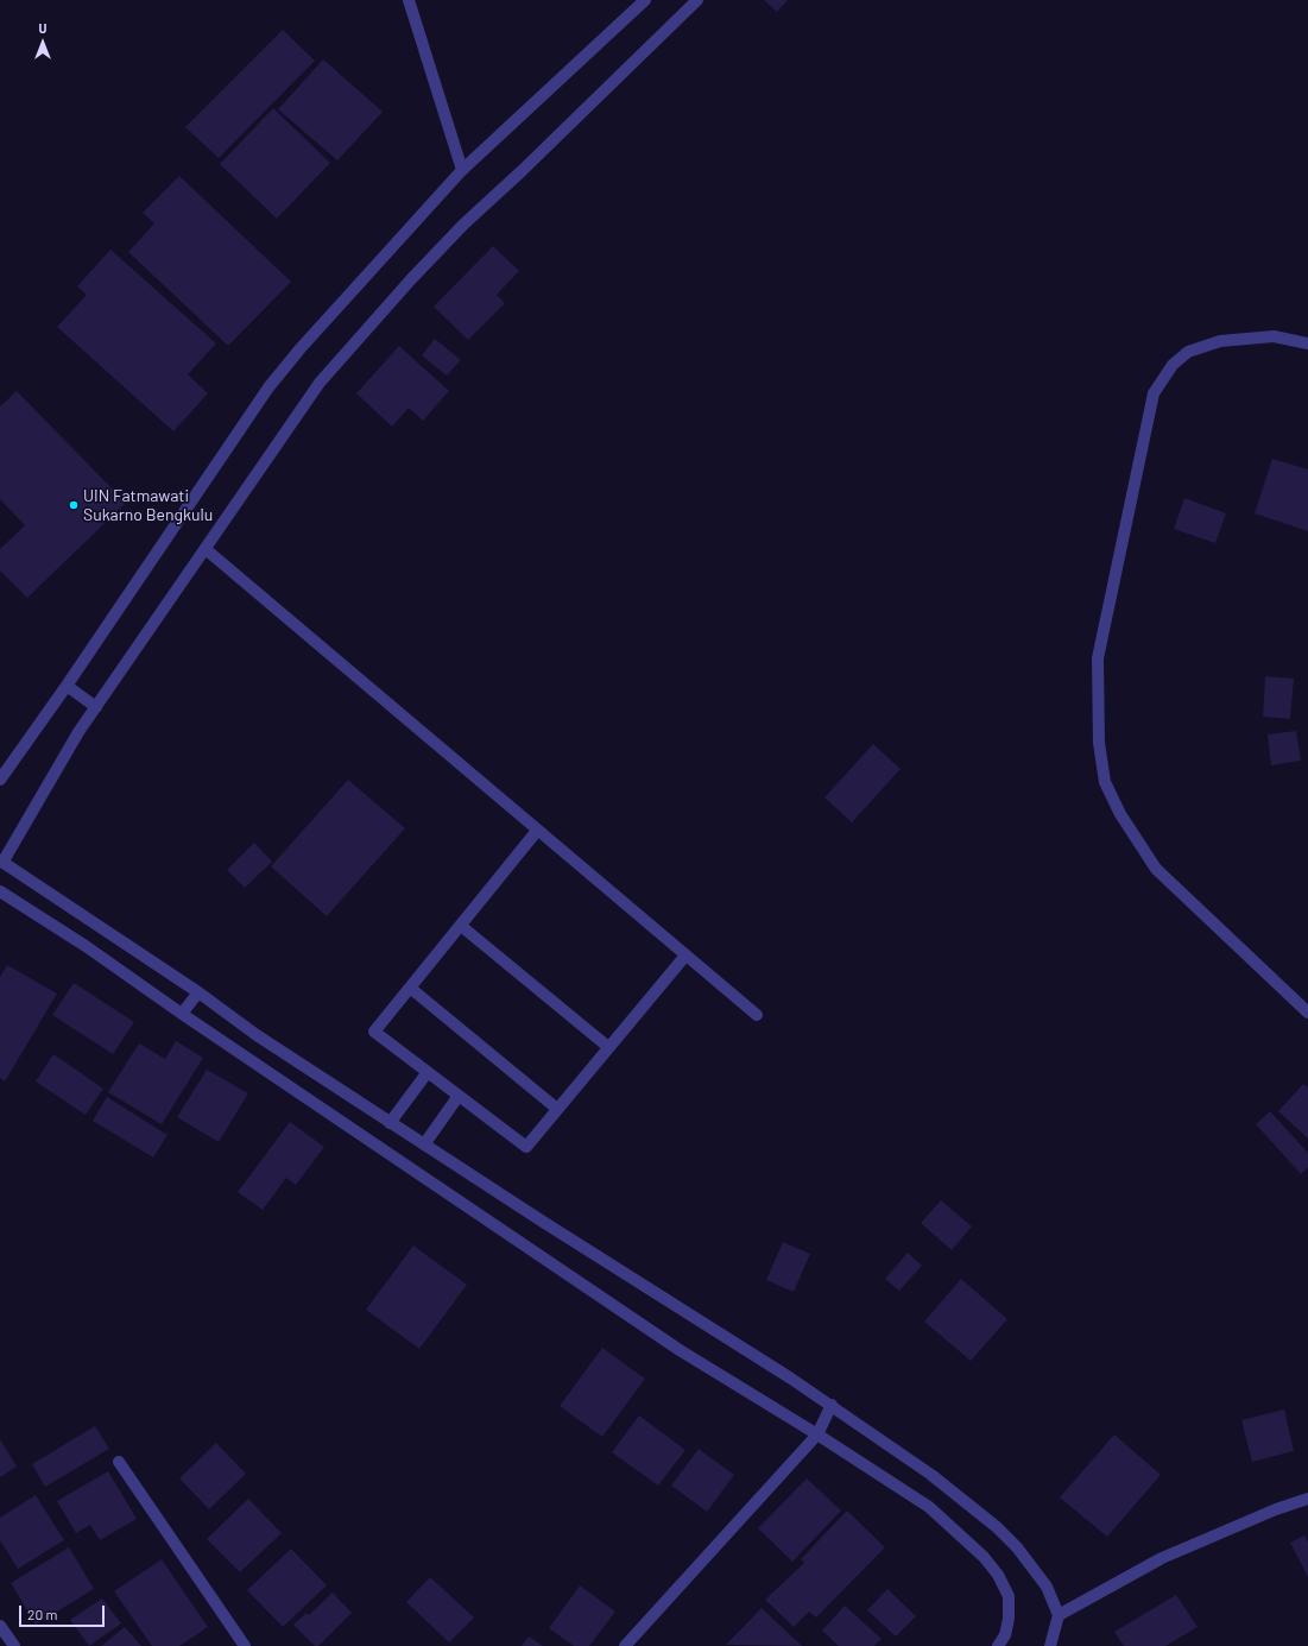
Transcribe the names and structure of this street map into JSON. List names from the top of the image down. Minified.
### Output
{"places":["UIN Fatmawati Sukarno Bengkulu"],"scale_bar":"20 m","north":"top"}
